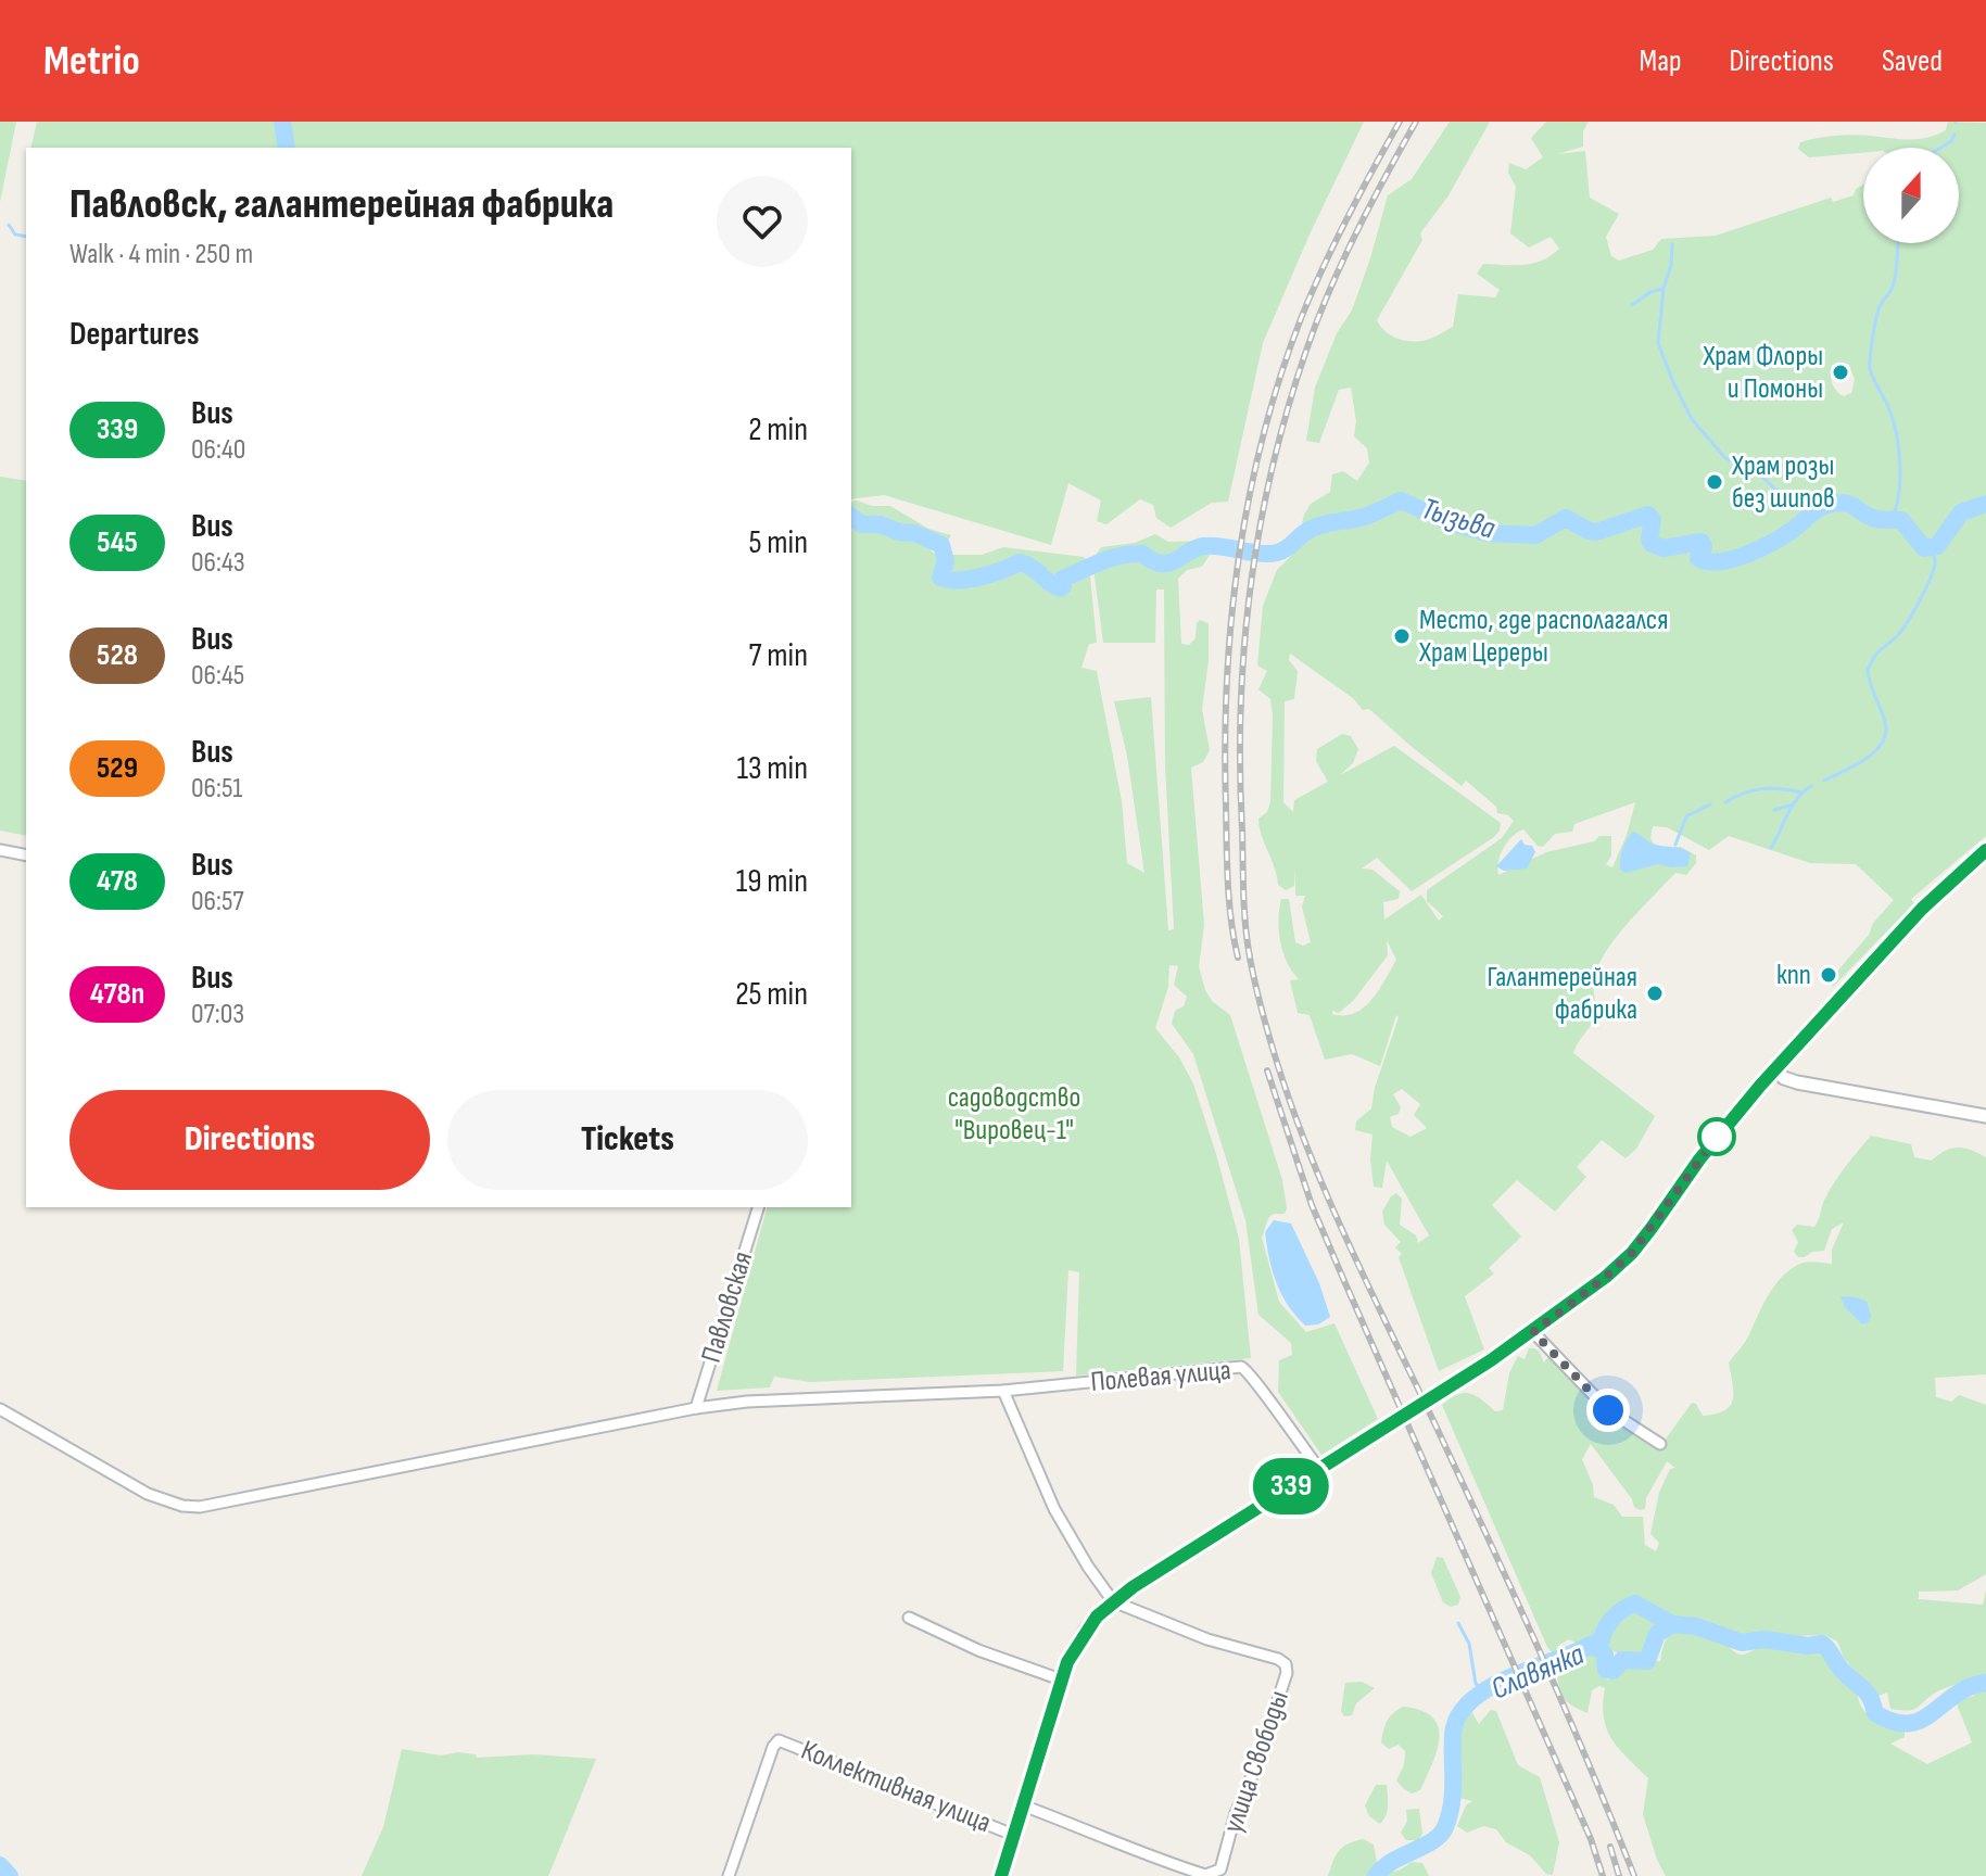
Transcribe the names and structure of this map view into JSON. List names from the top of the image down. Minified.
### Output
{"streets":{"street":["Павловская","Полевая улица","улица Свободы","Коллективная улица"]},"water":["Тызьва","Славянка"],"parks":["садоводство \"Вировец-1\""],"places":["Храм Флоры и Помоны","Храм розы без шипов","Место, где располагался Храм Цереры","кпп","Галантерейная фабрика"],"lines":["bus line 339"],"north":"top","page":{"header":"Metrio","nav":["Map","Directions","Saved"],"on_map":"339","heading":[["Павловск, галантерейная фабрика","Walk · 4 min · 250 m"],"Departures"],"list":[{"mark":"339","name":"Bus","note":"06:40","value":"2 min"},{"mark":"545","name":"Bus","note":"06:43","value":"5 min"},{"mark":"528","name":"Bus","note":"06:45","value":"7 min"},{"mark":"529","name":"Bus","note":"06:51","value":"13 min"},{"mark":"478","name":"Bus","note":"06:57","value":"19 min"},{"mark":"478п","name":"Bus","note":"07:03","value":"25 min"}],"buttons":["Directions","Tickets"]}}
